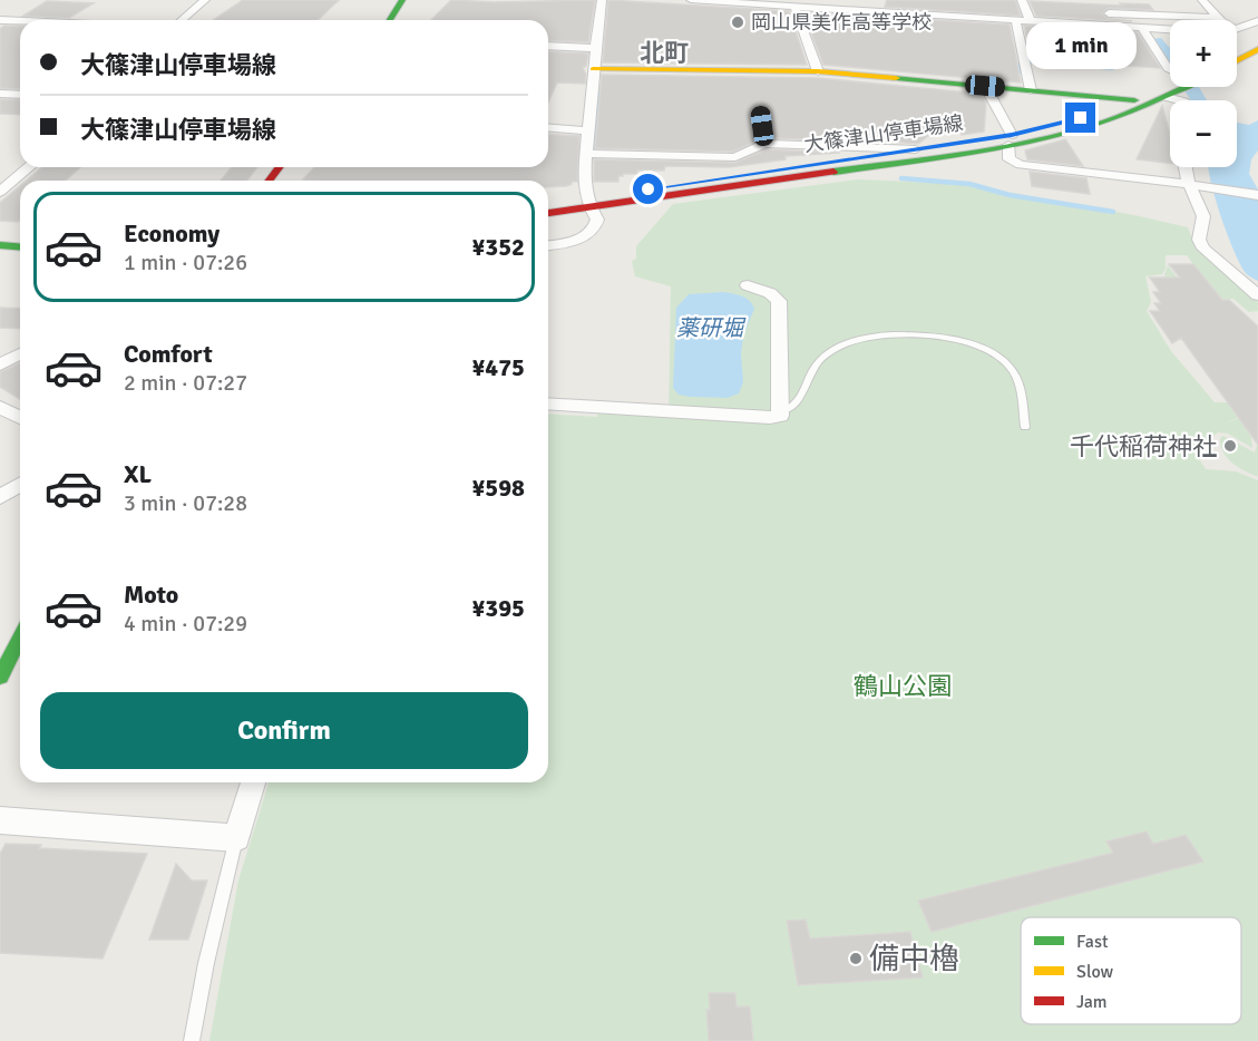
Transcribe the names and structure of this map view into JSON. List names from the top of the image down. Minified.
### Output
{"streets":{"main road":["大篠津山停車場線"]},"districts":["北町"],"water":["薬研堀"],"parks":["鶴山公園"],"places":["岡山県美作高等学校","千代稲荷神社","備中櫓"],"legend":["Fast","Slow","Jam"],"page":{"map_buttons":["+","−"],"banner":["大篠津山停車場線","大篠津山停車場線"],"bubble":"1 min","list":[{"name":"Economy","note":"1 min · 07:26","value":"¥352"},{"name":"Comfort","note":"2 min · 07:27","value":"¥475"},{"name":"XL","note":"3 min · 07:28","value":"¥598"},{"name":"Moto","note":"4 min · 07:29","value":"¥395"}],"buttons":"Confirm"}}
